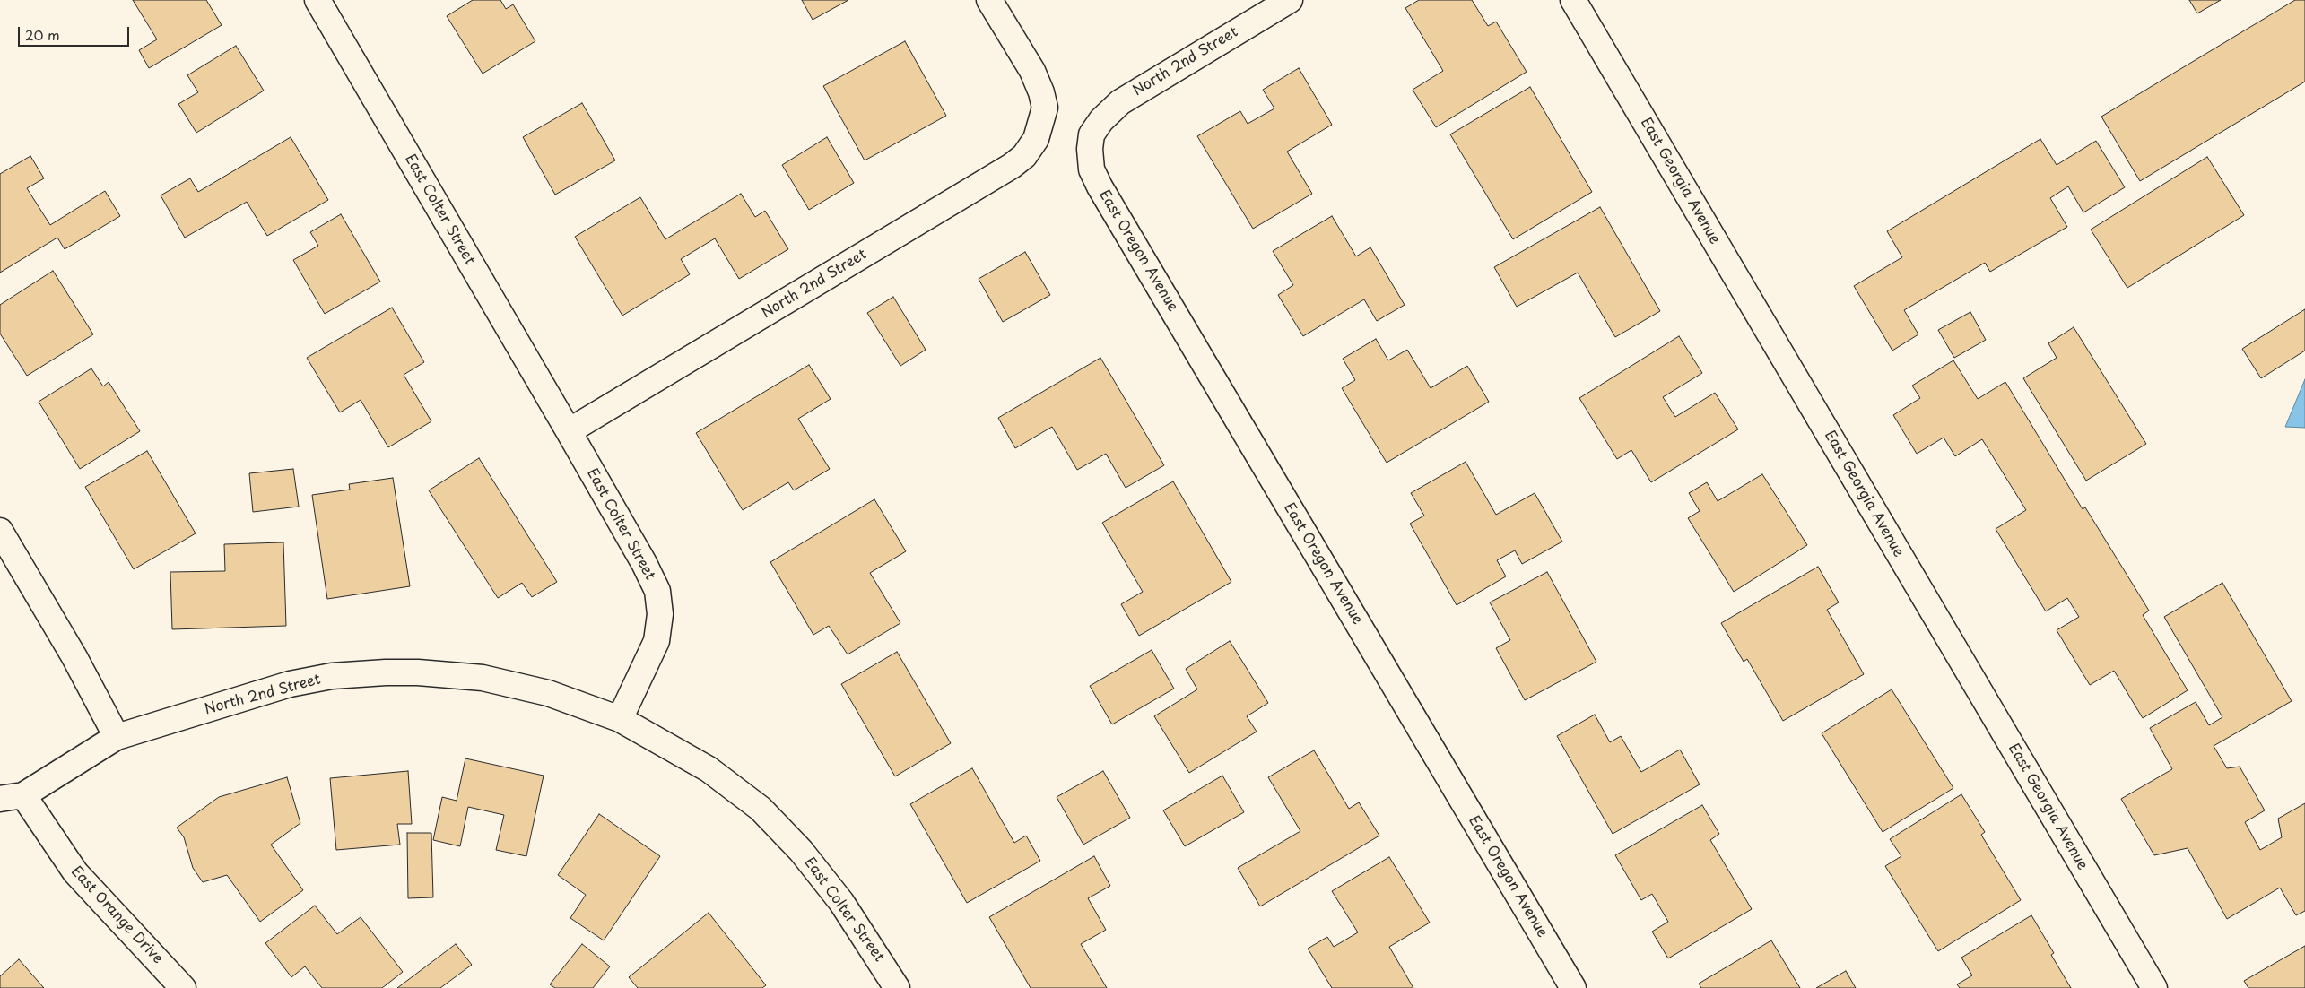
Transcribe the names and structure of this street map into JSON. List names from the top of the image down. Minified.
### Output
{"streets":{"street":["North 2nd Street","East Georgia Avenue","East Colter Street","East Oregon Avenue","East Orange Drive"]},"crossings":[["North 2nd Street","East Colter Street"],["North 2nd Street","East Oregon Avenue"],["North 2nd Street","East Orange Drive"]],"scale_bar":"20 m"}
